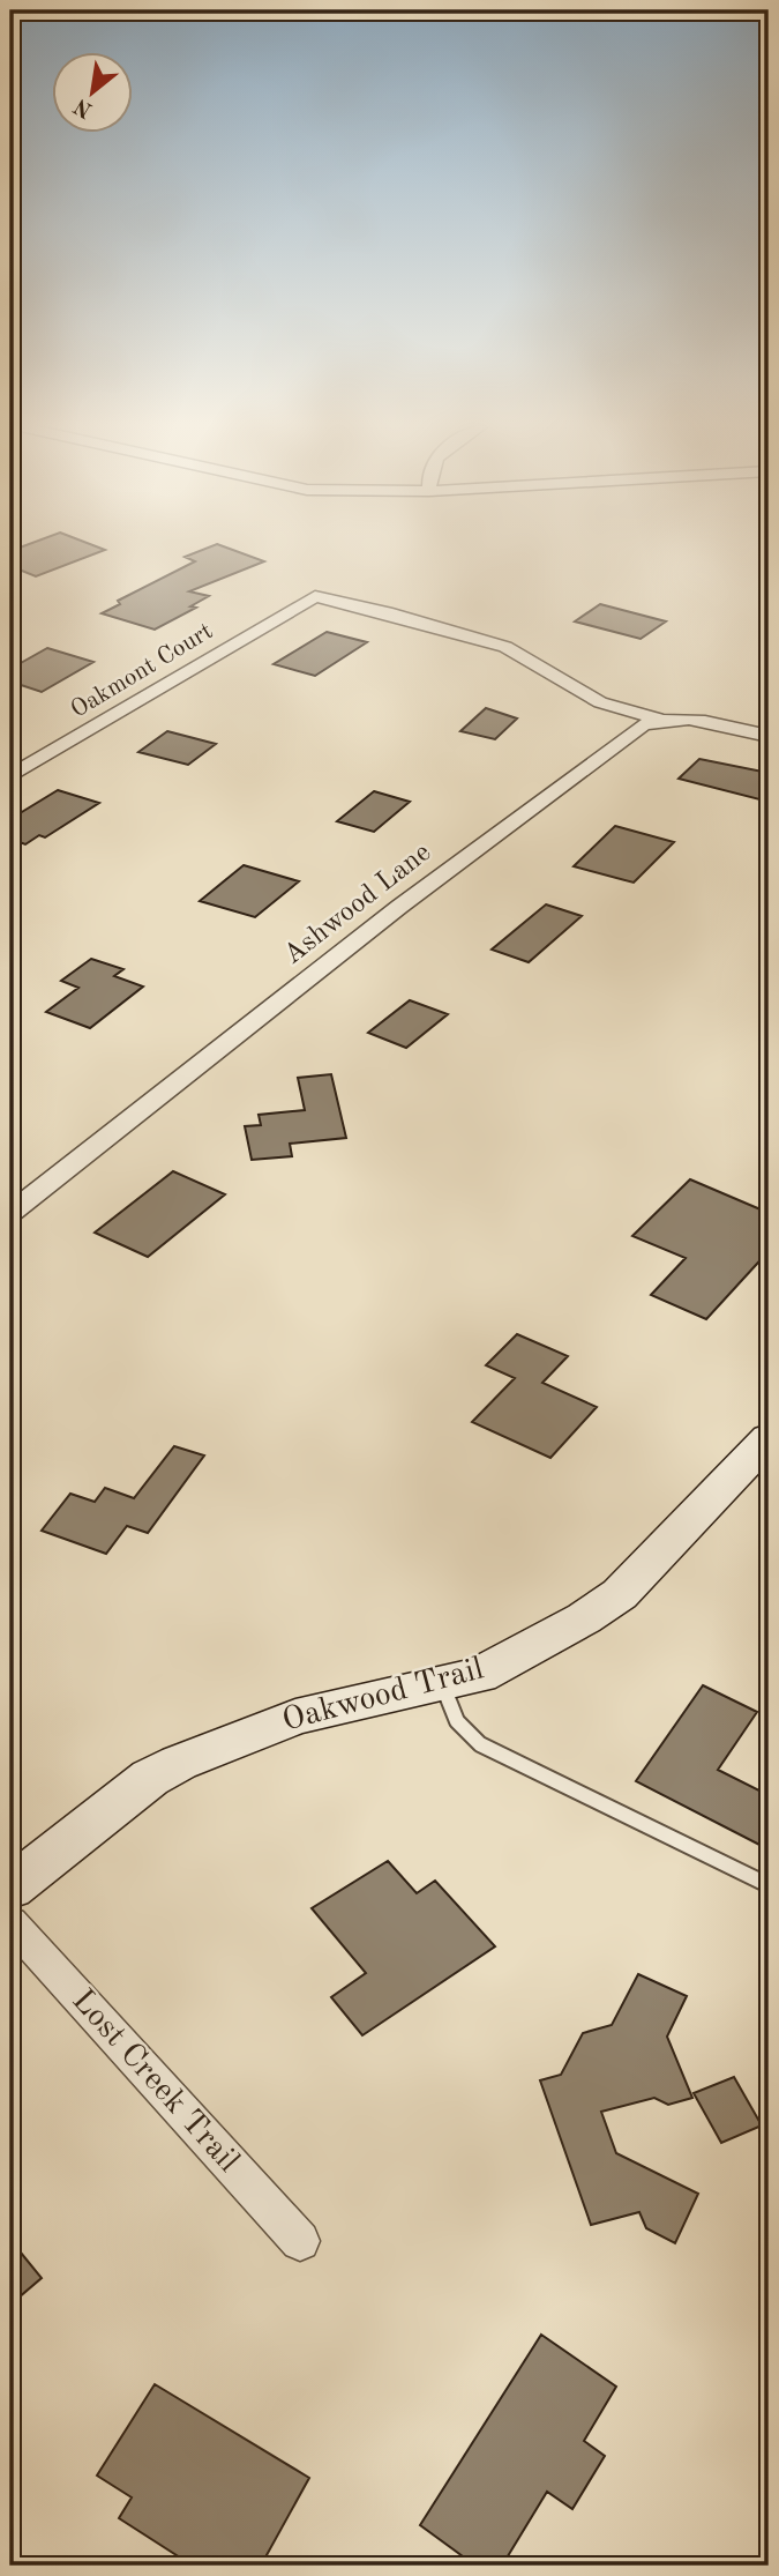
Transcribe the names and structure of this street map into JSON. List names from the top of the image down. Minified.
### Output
{"streets":{"street":["Oakmont Court","Ashwood Lane","Oakwood Trail","Lost Creek Trail"]},"crossings":[["Oakmont Court","Ashwood Lane"]],"north":"bottom left"}
